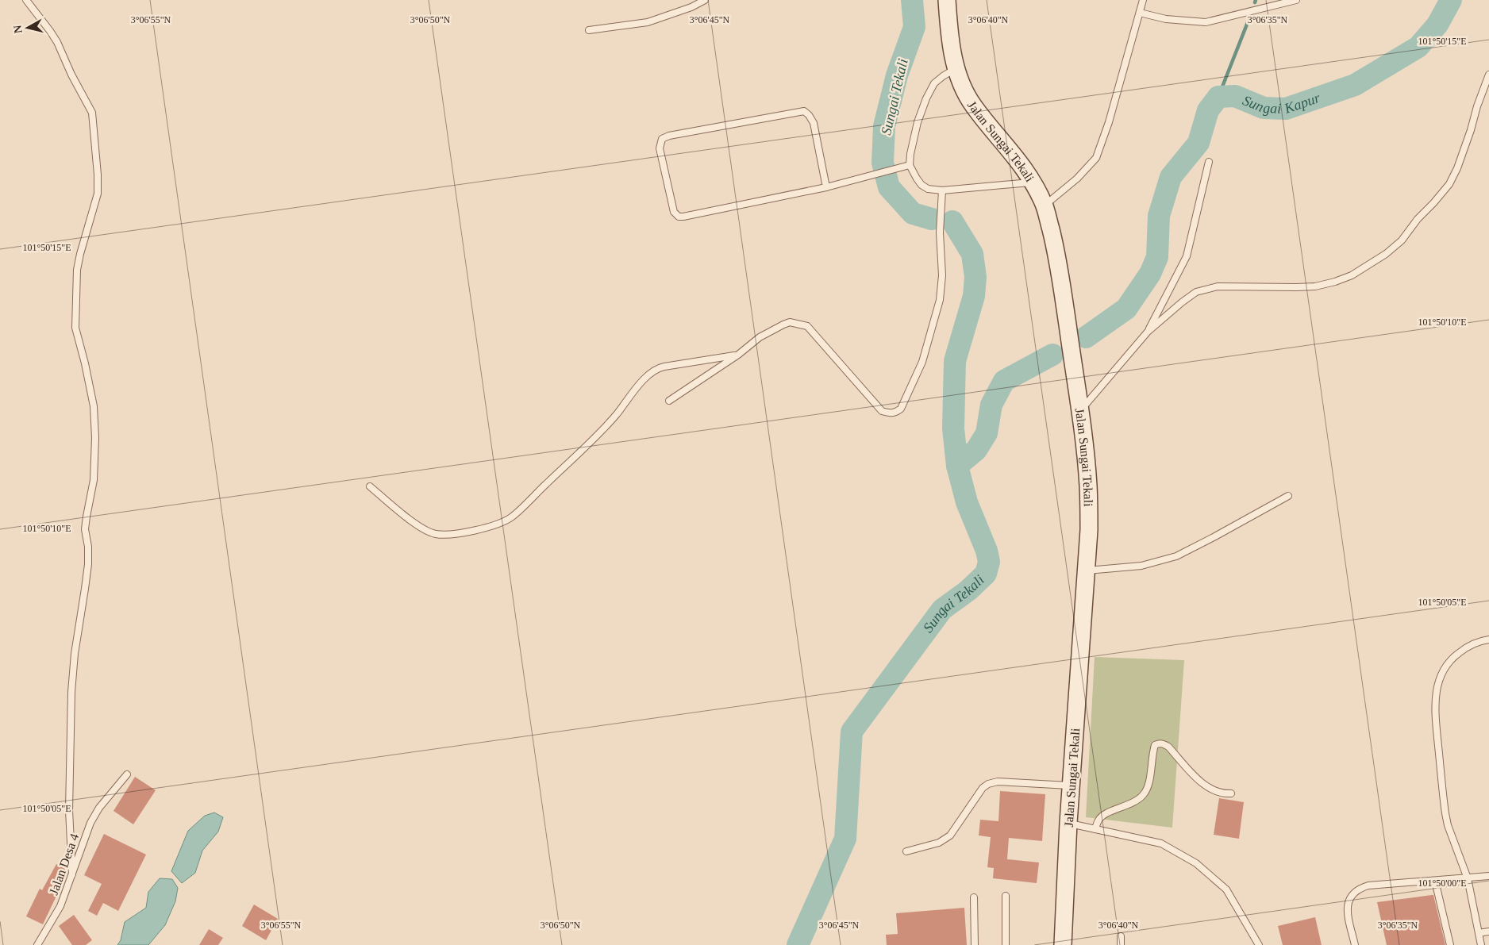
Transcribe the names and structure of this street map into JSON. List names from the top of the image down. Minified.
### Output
{"streets":{"street":["Jalan Sungai Tekali"],"lane":["Jalan Desa 4"]},"water":["Sungai Kapur","Sungai Tekali"],"north":"left","coordinates":["3°06'55\"N","3°06'50\"N","3°06'45\"N","3°06'40\"N","3°06'35\"N","101°50'15\"E","101°50'10\"E","101°50'05\"E","101°50'00\"E"]}
